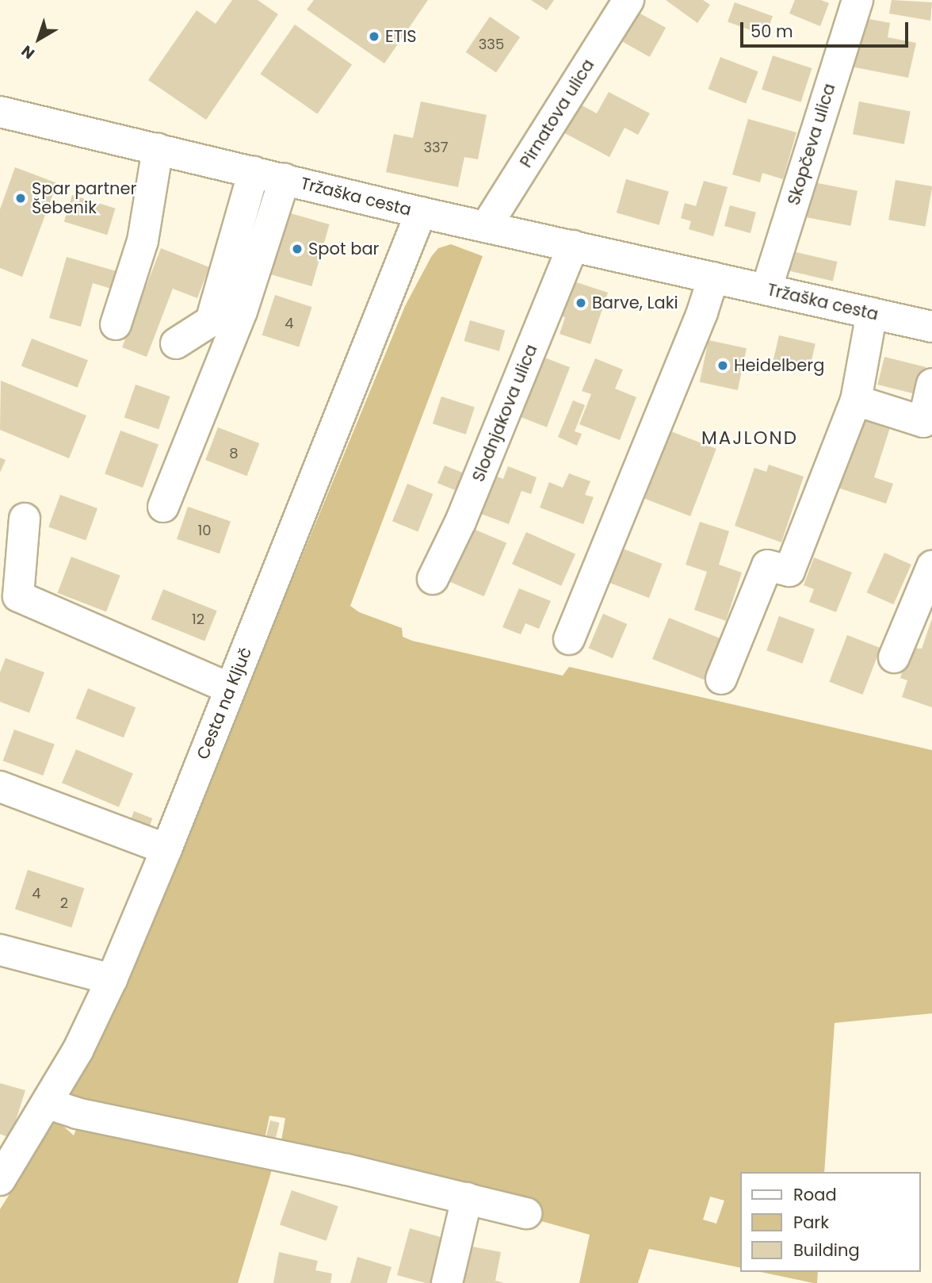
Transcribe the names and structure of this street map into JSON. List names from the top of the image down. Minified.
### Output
{"streets":{"street":["Pirnatova ulica","Skopčeva ulica","Tržaška cesta","Slodnjakova ulica","Cesta na Ključ"]},"crossings":[["Pirnatova ulica","Tržaška cesta"],["Skopčeva ulica","Tržaška cesta"],["Tržaška cesta","Slodnjakova ulica"],["Tržaška cesta","Cesta na Ključ"]],"districts":["MAJLOND"],"places":["ETIS","Spar partner Šebenik","Spot bar","Barve, Laki","Heidelberg"],"house_numbers":["335","337","4","8","10","12","4","2"],"legend":["Road","Park","Building"],"scale_bar":"50 m","north":"bottom left"}
